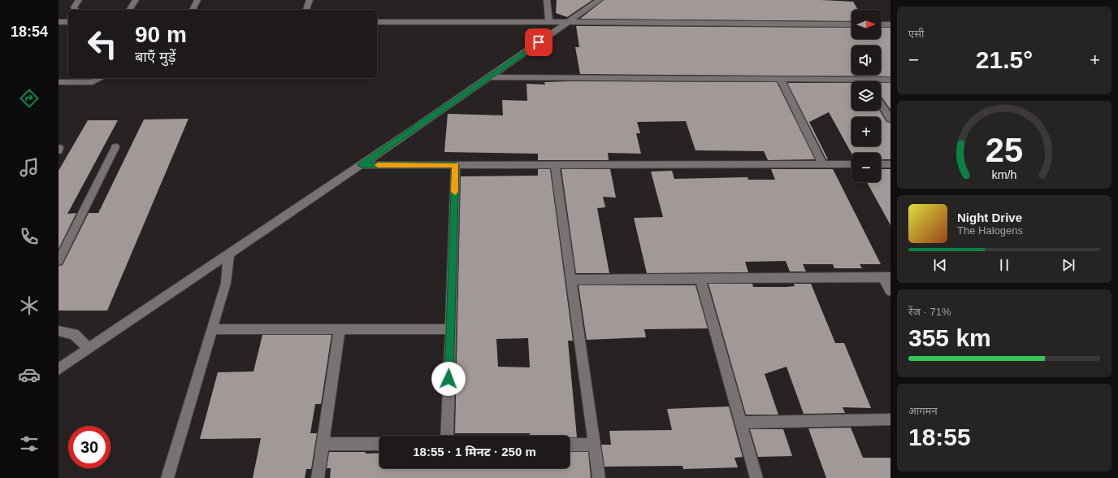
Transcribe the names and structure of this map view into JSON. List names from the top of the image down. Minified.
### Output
{"north":"right","page":{"tabs":"18:54","tile":["एसी",["रेंज · 71%","355 km"],["आगमन","18:55"]],"map_buttons":["+","−"],"turn":["90 m","बाएँ मुड़ें"],"heat":["−","21.5°","+"],"song":["Night Drive","The Halogens"],"limit":"30","trip":"18:55 · 1 मिनट · 250 m","gauge":["25","km/h"]}}
